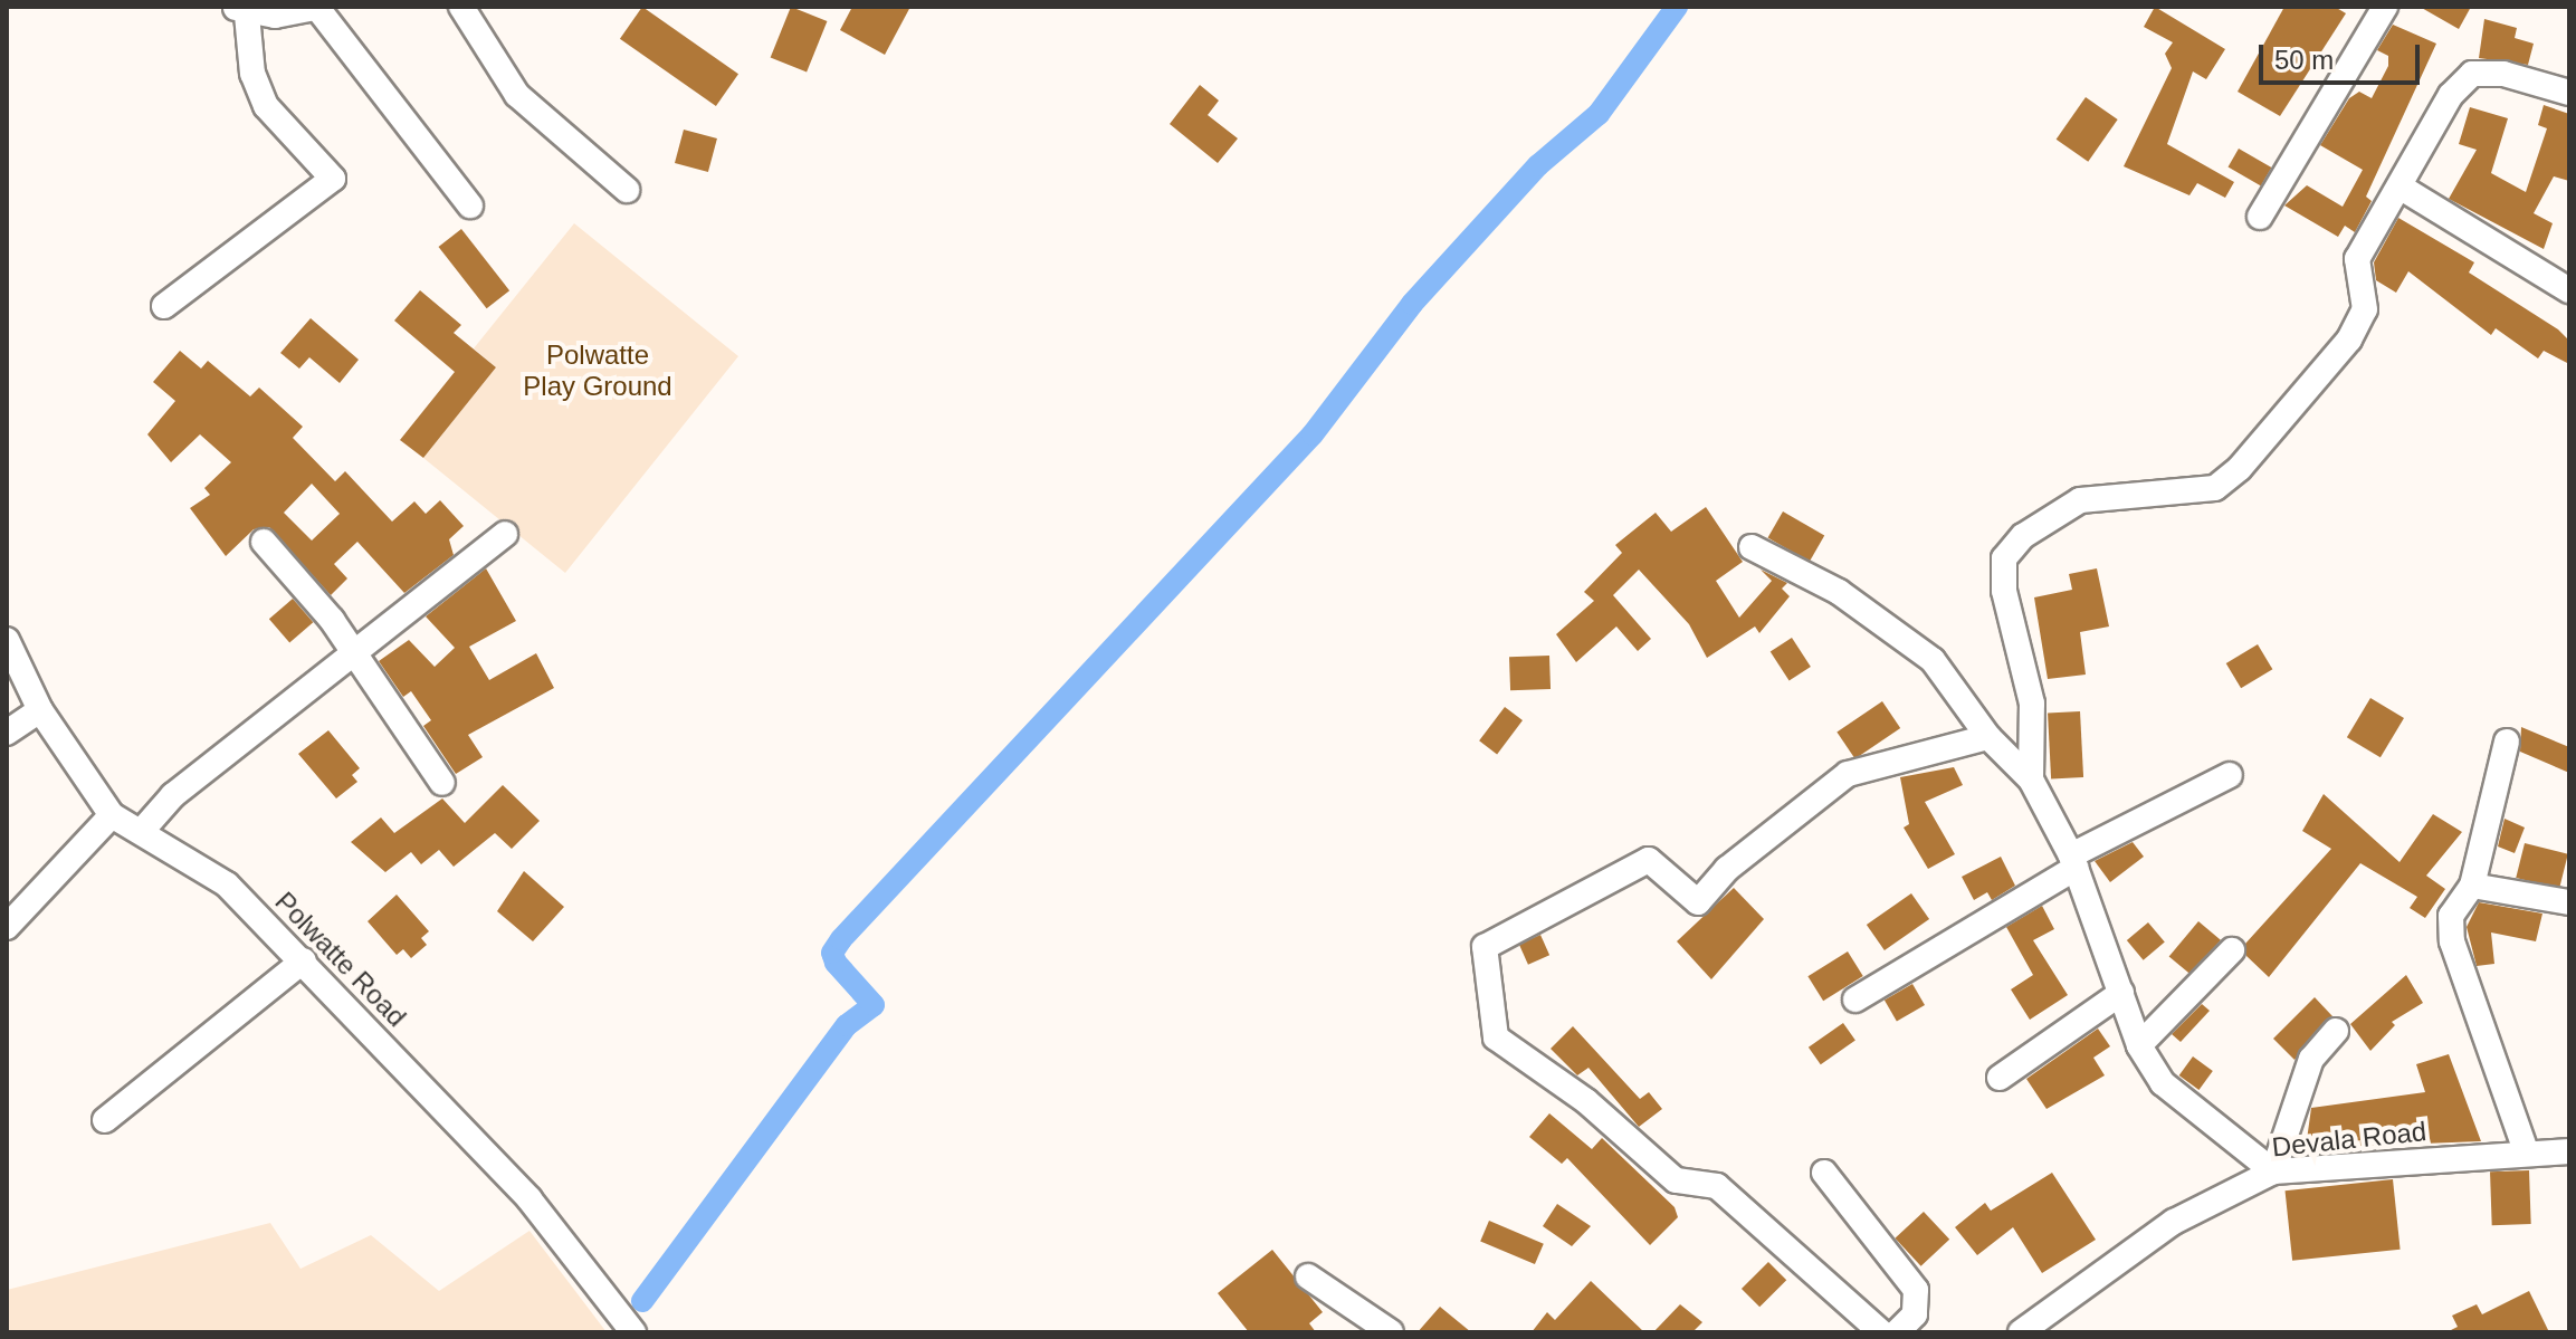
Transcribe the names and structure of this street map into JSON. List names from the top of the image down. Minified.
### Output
{"streets":{"street":["Polwatte Road","Devala Road"]},"parks":["Polwatte Play Ground"],"scale_bar":"50 m"}
